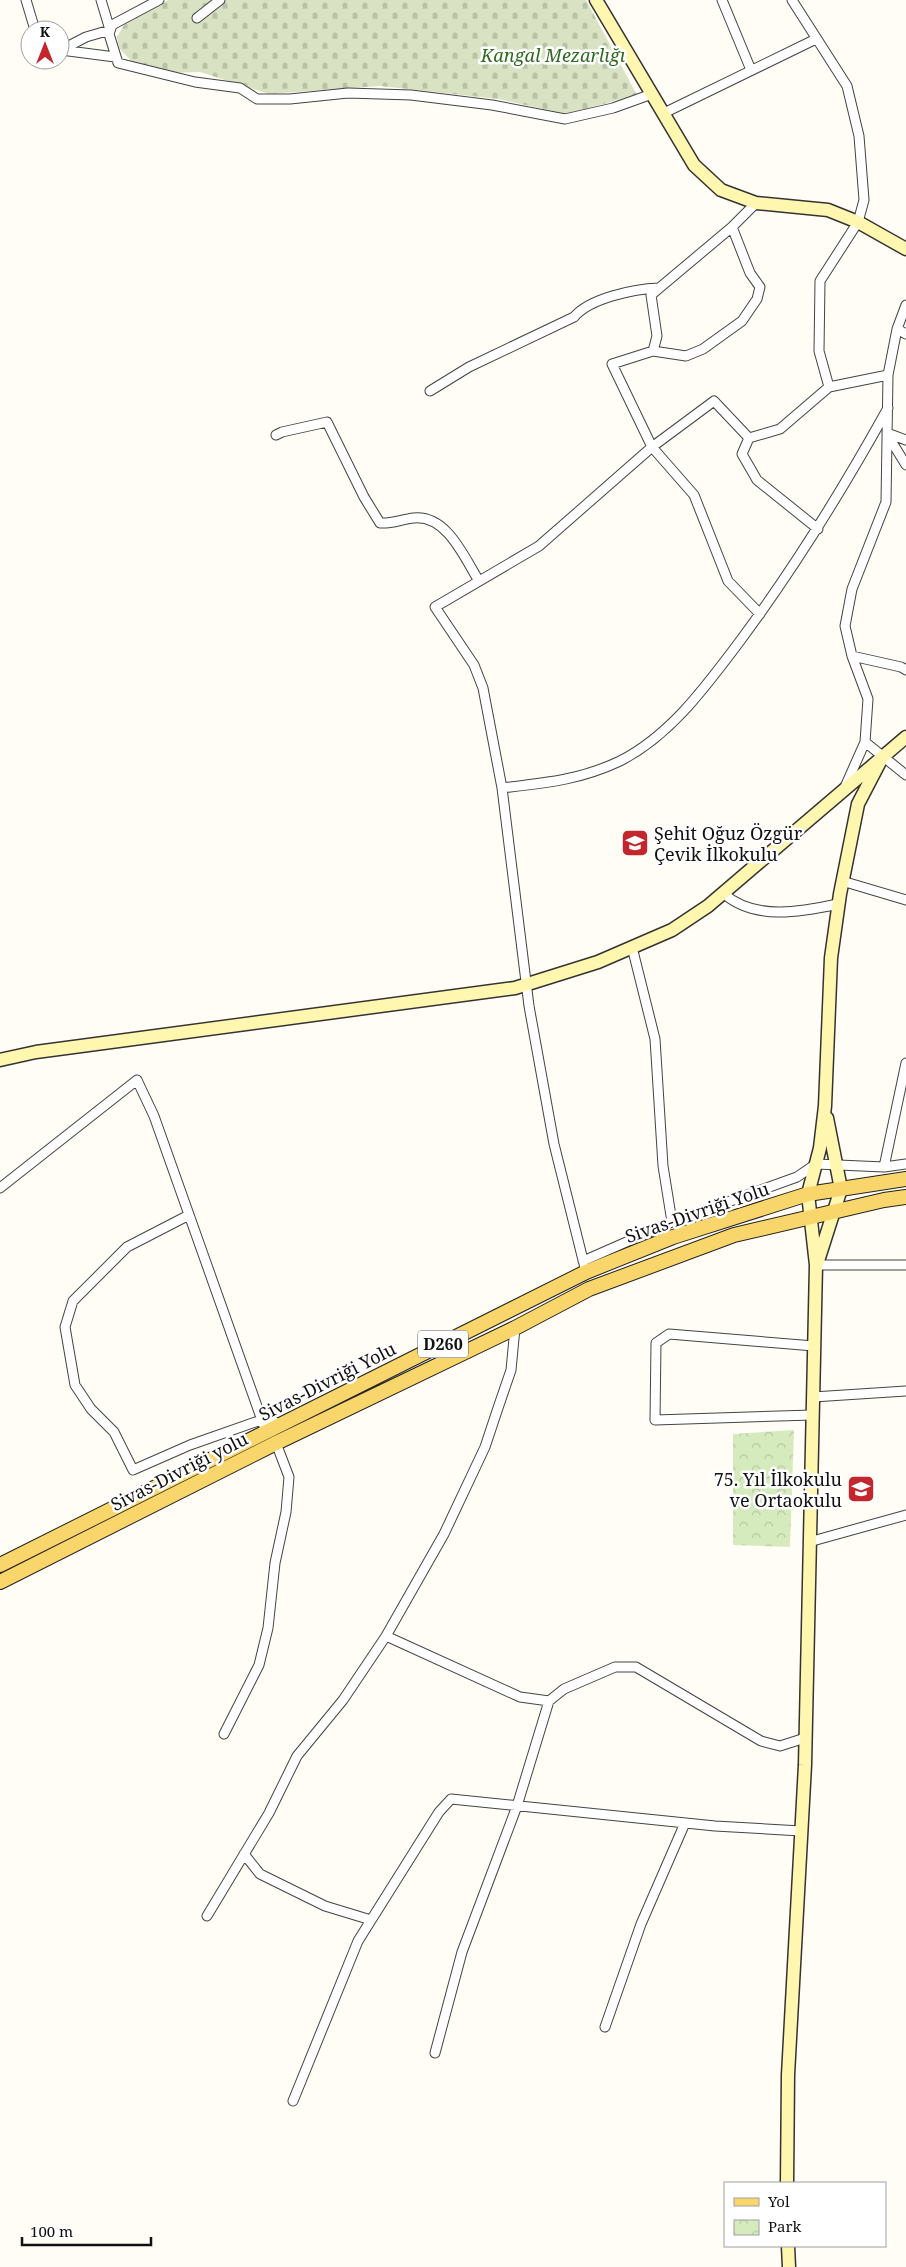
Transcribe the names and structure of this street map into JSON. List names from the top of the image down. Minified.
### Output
{"streets":{"main road":["Sivas-Divriği Yolu","D260","Sivas-Divriği yolu"]},"parks":["Kangal Mezarlığı"],"places":{"school or university":["Şehit Oğuz Özgür Çevik İlkokulu","75. Yıl İlkokulu ve Ortaokulu"]},"legend":["Yol","Park"],"scale_bar":"100 m","north":"top"}
